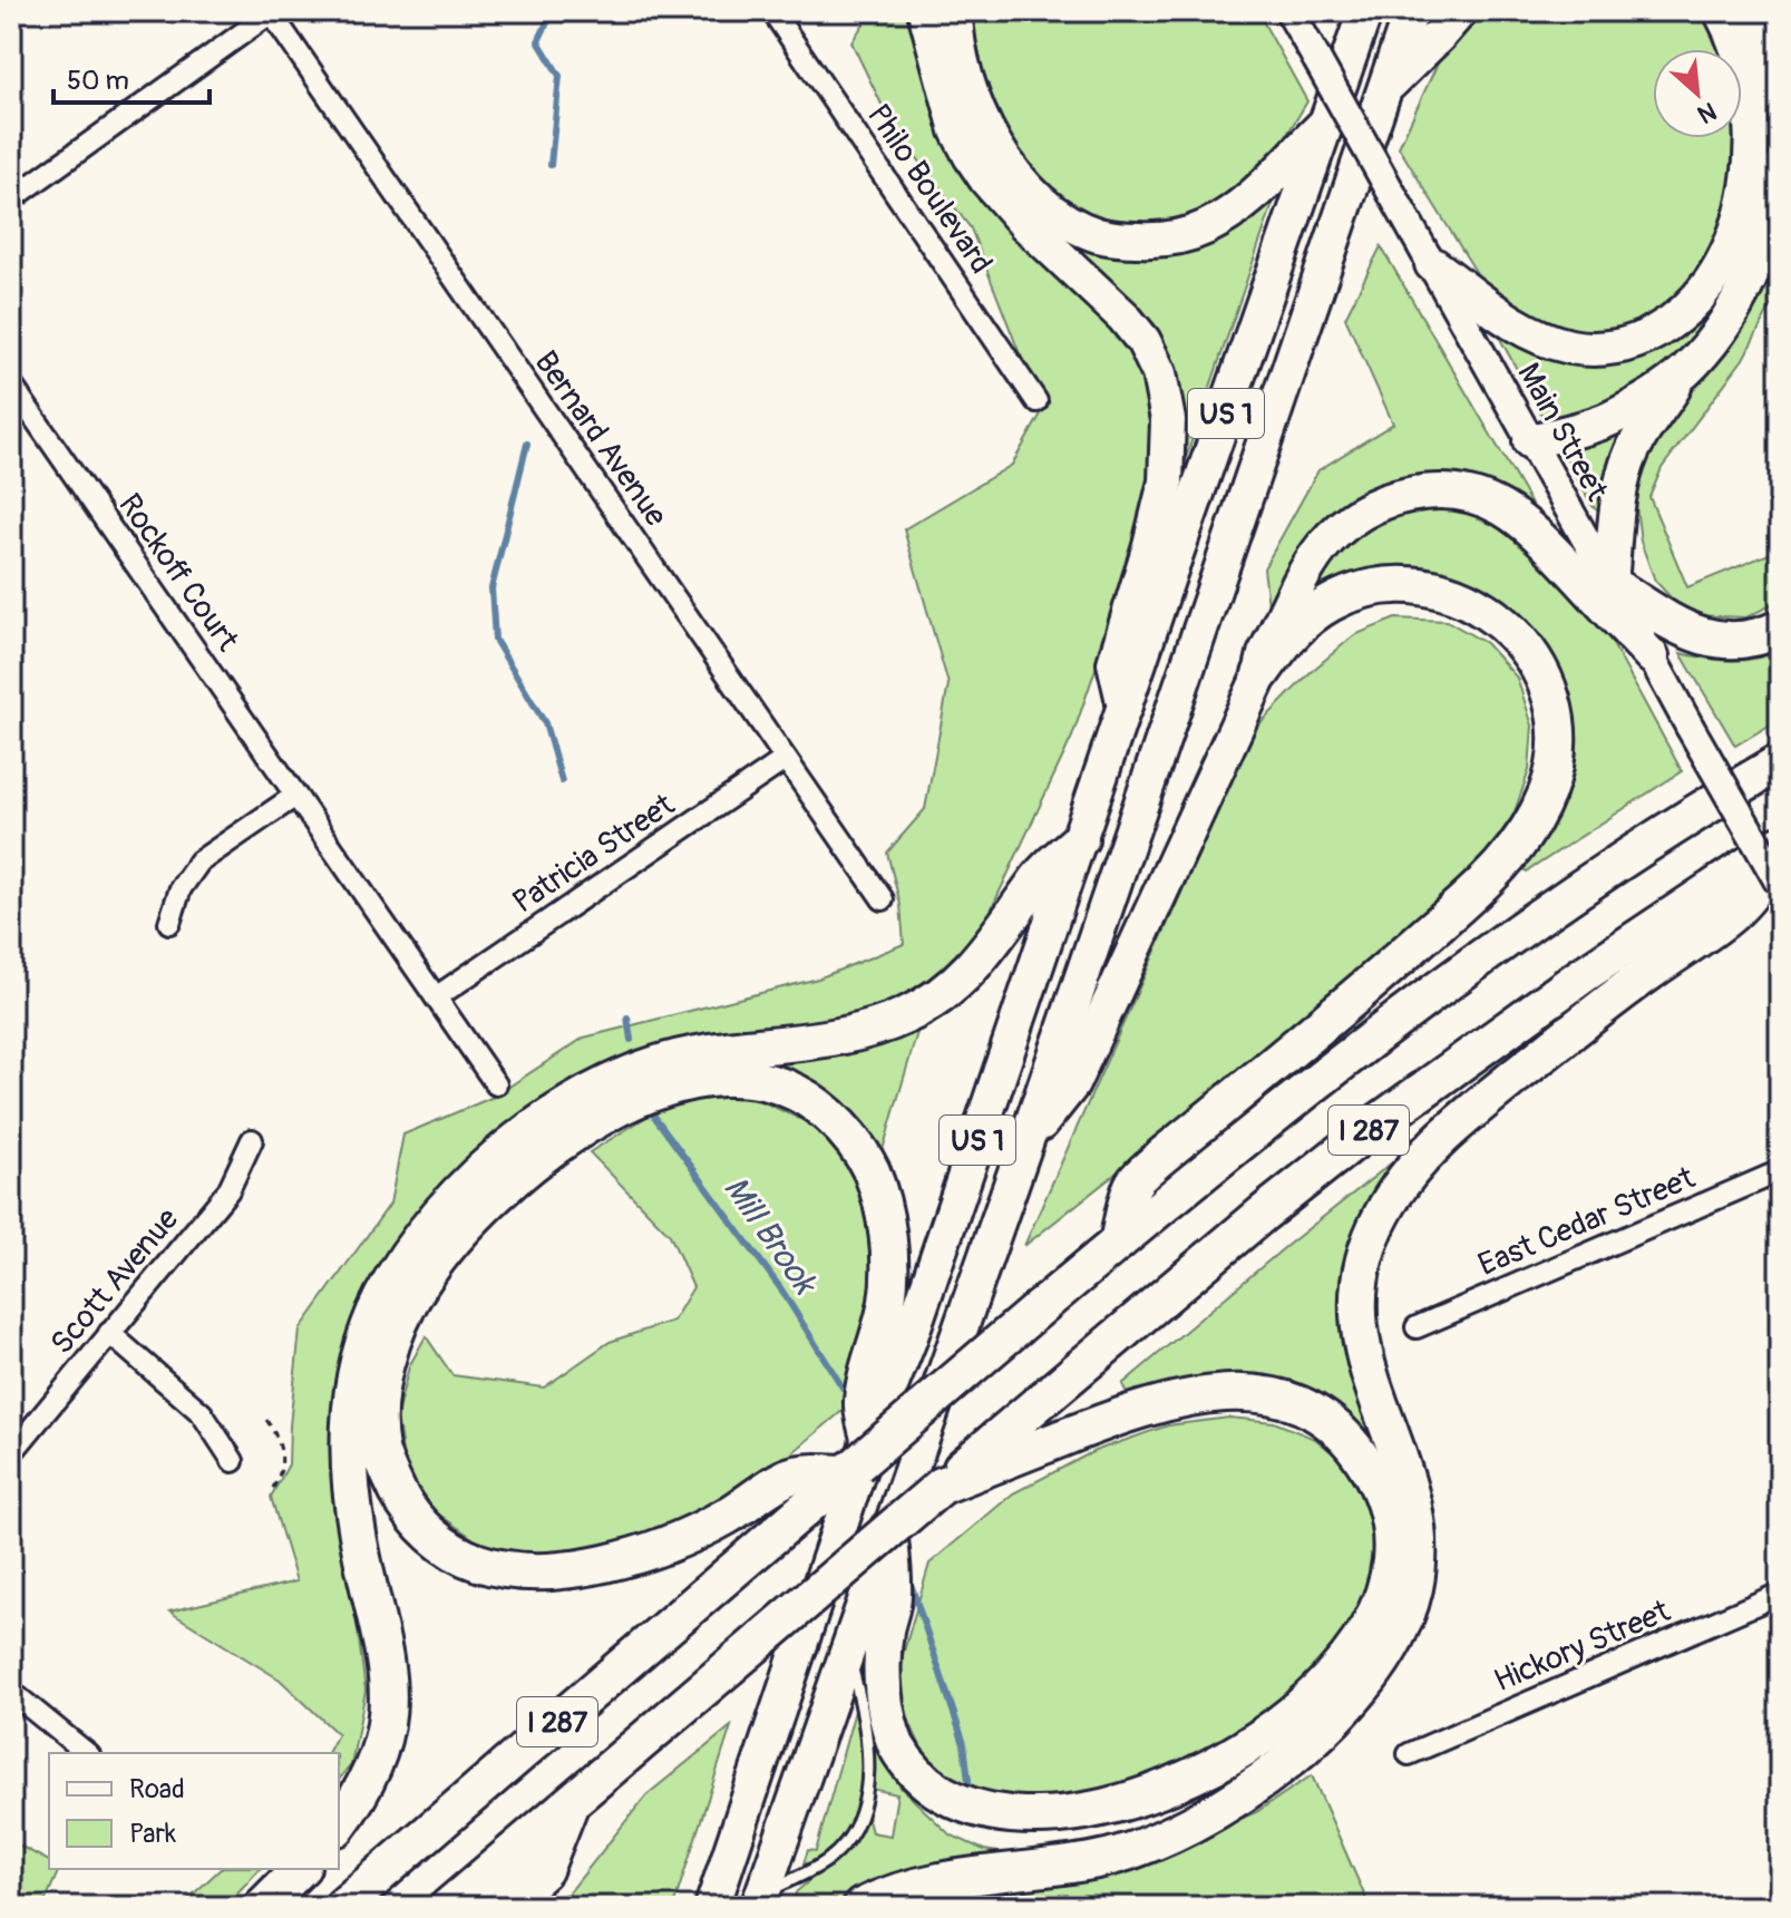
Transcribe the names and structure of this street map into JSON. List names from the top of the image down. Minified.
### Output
{"streets":{"highway":["US 1","I 287"],"main road":["Main Street"],"street":["Philo Boulevard","Bernard Avenue","Rockoff Court","Patricia Street","East Cedar Street","Scott Avenue","Hickory Street"]},"crossings":[["US 1","I 287"],["Bernard Avenue","Patricia Street"],["Rockoff Court","Patricia Street"]],"water":["Mill Brook"],"legend":["Road","Park"],"scale_bar":"50 m","north":"bottom right"}
